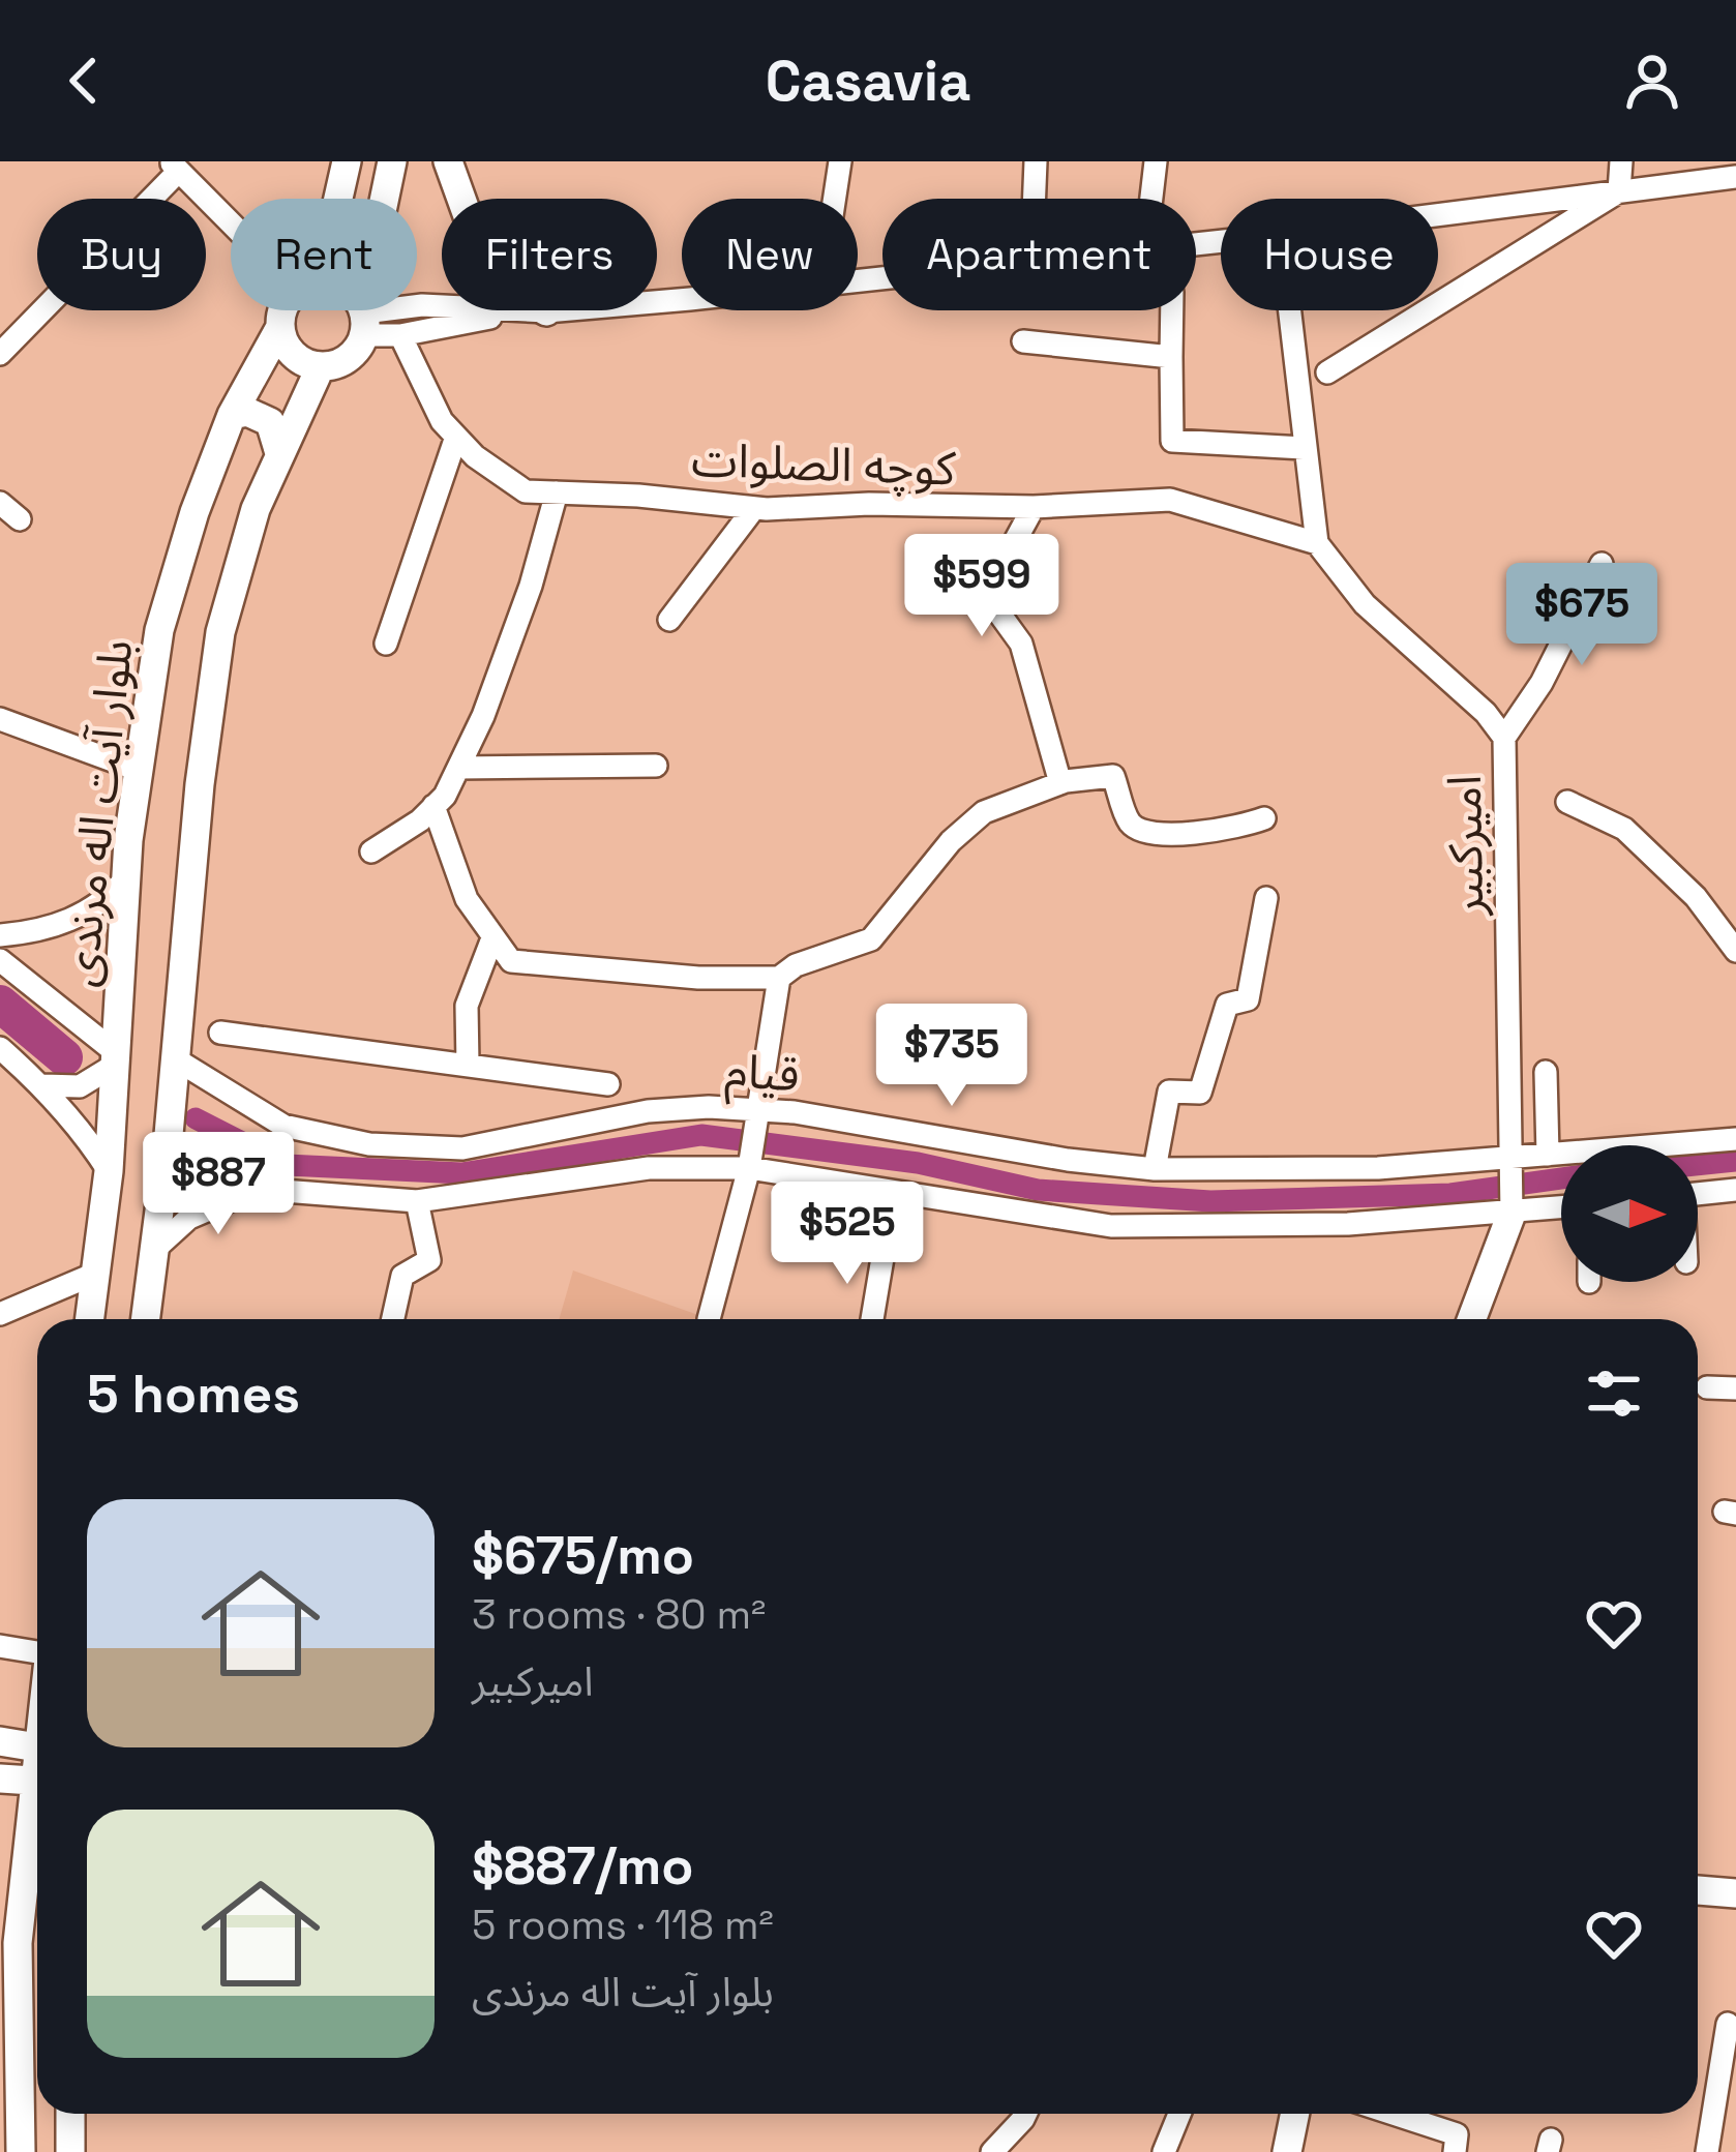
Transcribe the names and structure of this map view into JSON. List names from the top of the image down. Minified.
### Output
{"streets":{"main road":["بلوار آیت اله مرندی"],"street":["کوچه الصلوات","امیرکبیر","قیام"]},"crossings":[["کوچه الصلوات","امیرکبیر"],["امیرکبیر","قیام"]],"north":"right","page":{"header":"Casavia","chip":["Buy","Rent","Filters","New","Apartment","House"],"price":["$599","$675","$735","$887","$525"],"heading":"5 homes","list":[{"name":"$675/mo","note":"3 rooms · 80 m² · امیرکبیر"},{"name":"$887/mo","note":"5 rooms · 118 m² · بلوار آیت اله مرندی"}]}}
